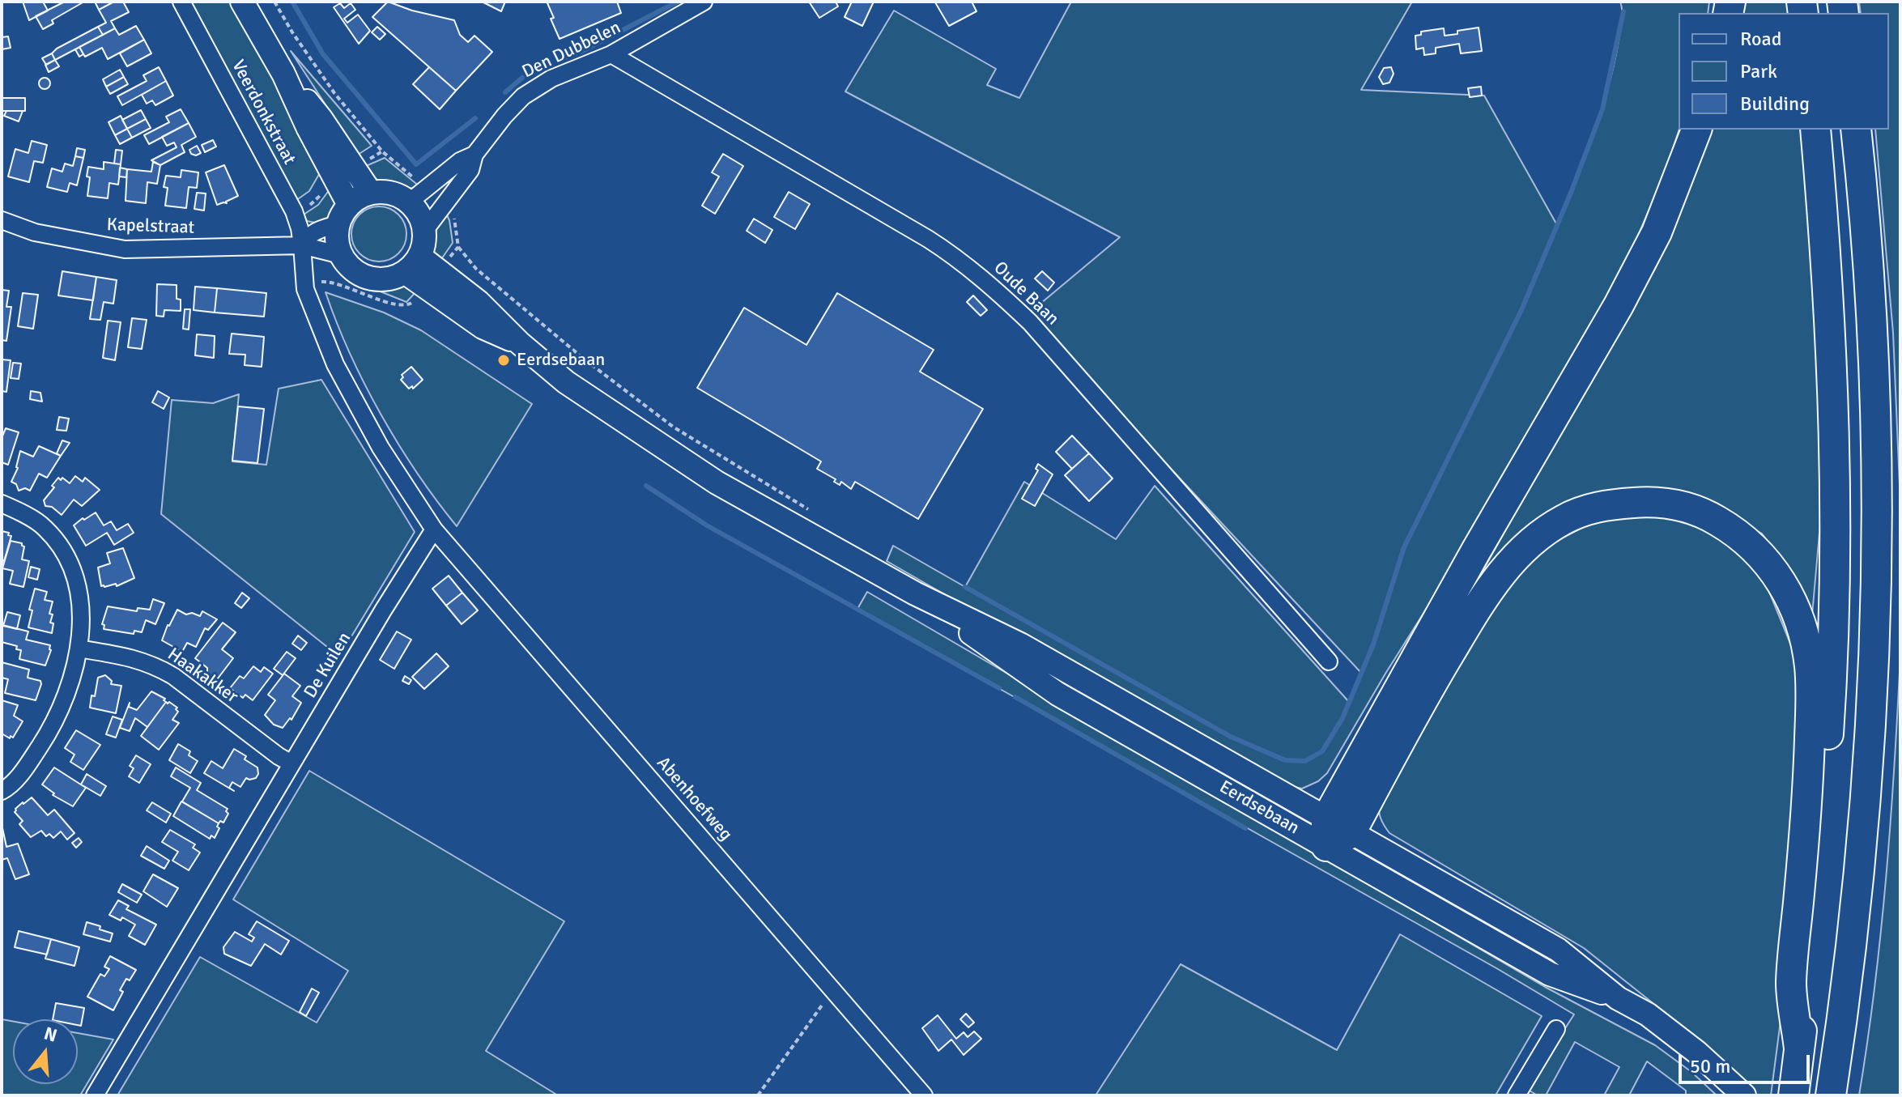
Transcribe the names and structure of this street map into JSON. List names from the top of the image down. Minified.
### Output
{"streets":{"main road":["Eerdsebaan"],"street":["Den Dubbelen","Veerdonkstraat","Kapelstraat","Oude Baan","De Kuilen","Haakakker","Abenhoefweg"]},"crossings":[["Den Dubbelen","Kapelstraat"],["Den Dubbelen","Oude Baan"],["Den Dubbelen","Eerdsebaan"],["Veerdonkstraat","Kapelstraat"],["Kapelstraat","Eerdsebaan"],["De Kuilen","Haakakker"],["De Kuilen","Abenhoefweg"]],"places":["Eerdsebaan"],"legend":["Road","Park","Building"],"scale_bar":"50 m","north":"top"}
